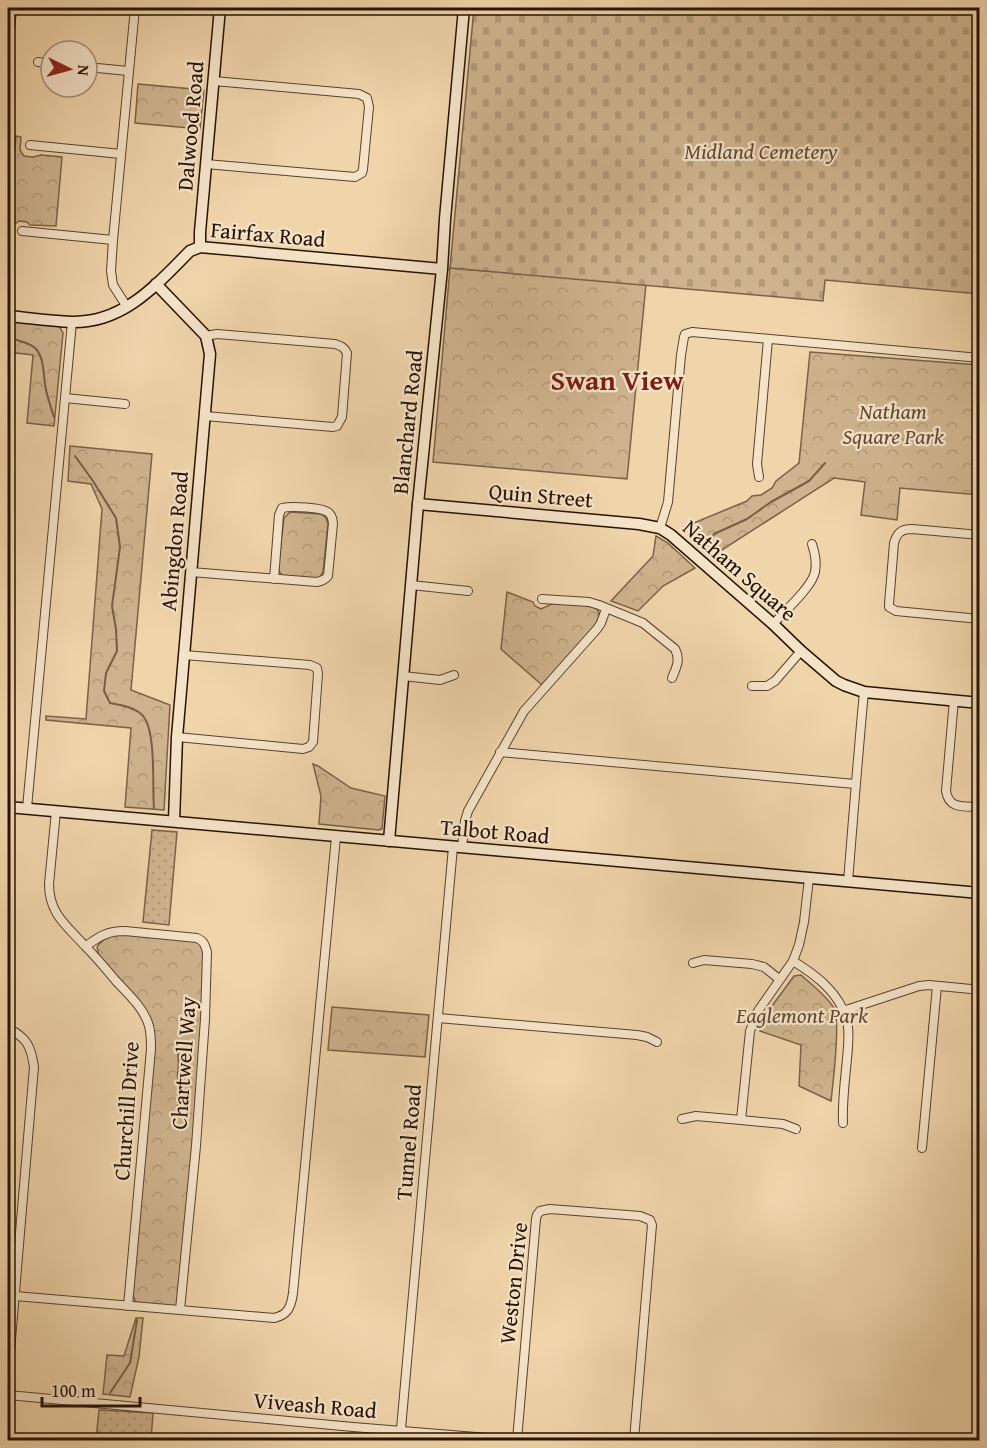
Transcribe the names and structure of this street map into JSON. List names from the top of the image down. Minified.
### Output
{"streets":{"street":["Dalwood Road","Fairfax Road","Blanchard Road","Quin Street","Abingdon Road","Natham Square","Talbot Road","Chartwell Way","Churchill Drive","Tunnel Road","Weston Drive","Viveash Road"]},"crossings":[["Dalwood Road","Fairfax Road"],["Fairfax Road","Blanchard Road"],["Blanchard Road","Quin Street"],["Blanchard Road","Talbot Road"],["Quin Street","Natham Square"],["Abingdon Road","Talbot Road"],["Talbot Road","Churchill Drive"],["Talbot Road","Tunnel Road"],["Chartwell Way","Churchill Drive"],["Tunnel Road","Viveash Road"]],"districts":["Swan View"],"parks":["Midland Cemetery","Natham Square Park","Eaglemont Park"],"scale_bar":"100 m","north":"right"}
